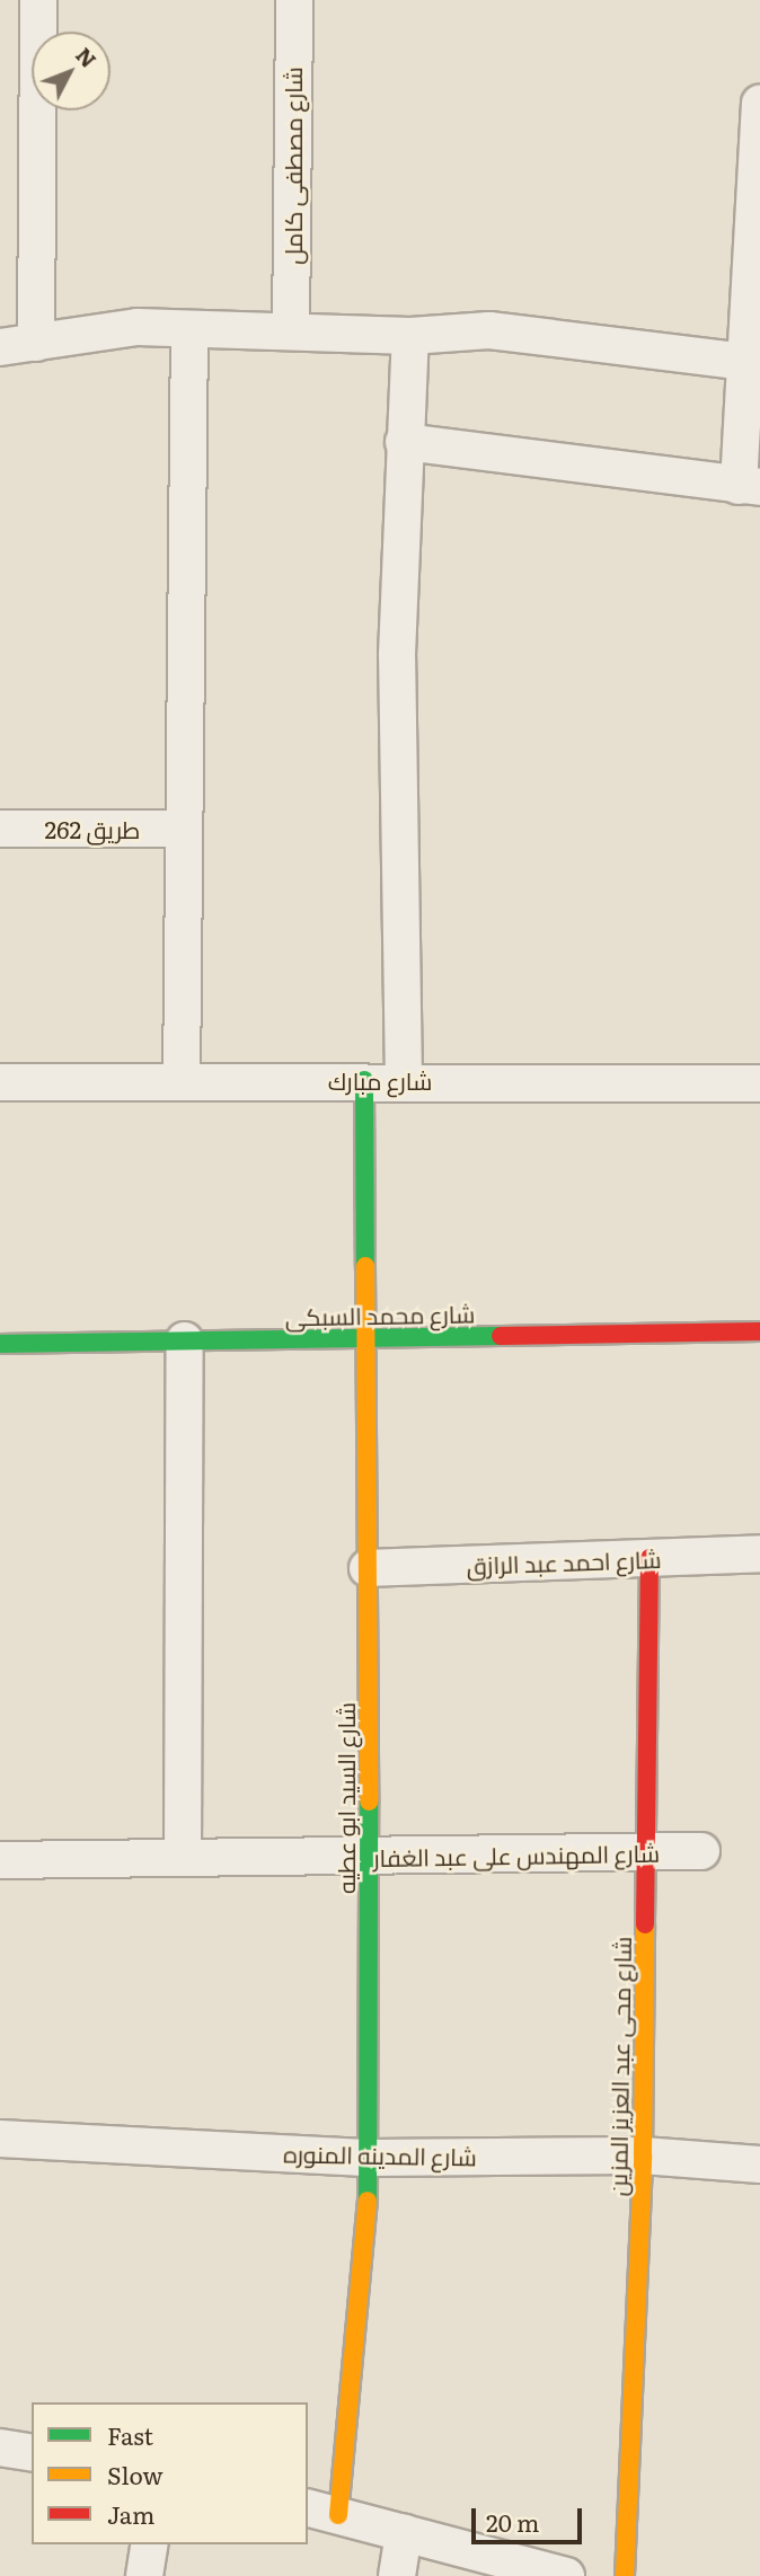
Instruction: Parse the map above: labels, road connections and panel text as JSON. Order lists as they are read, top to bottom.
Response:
{
  "streets": {
    "street": [
      "شارع مصطفى كامل",
      "طريق 262",
      "شارع مبارك",
      "شارع محمد السبكى",
      "شارع احمد عبد الرازق",
      "شارع السيد ابو عطيه",
      "شارع المهندس على عبد الغفار",
      "شارع محى عبد العزيز المزين",
      "شارع المدينه المنوره"
    ]
  },
  "crossings": [
    ["شارع مبارك", "شارع السيد ابو عطيه"],
    ["شارع محمد السبكى", "شارع السيد ابو عطيه"],
    ["شارع احمد عبد الرازق", "شارع السيد ابو عطيه"],
    ["شارع احمد عبد الرازق", "شارع محى عبد العزيز المزين"],
    ["شارع السيد ابو عطيه", "شارع المهندس على عبد الغفار"],
    ["شارع السيد ابو عطيه", "شارع المدينه المنوره"],
    ["شارع المهندس على عبد الغفار", "شارع محى عبد العزيز المزين"],
    ["شارع محى عبد العزيز المزين", "شارع المدينه المنوره"]
  ],
  "legend": ["Fast", "Slow", "Jam"],
  "scale_bar": "20 m",
  "north": "top right"
}
